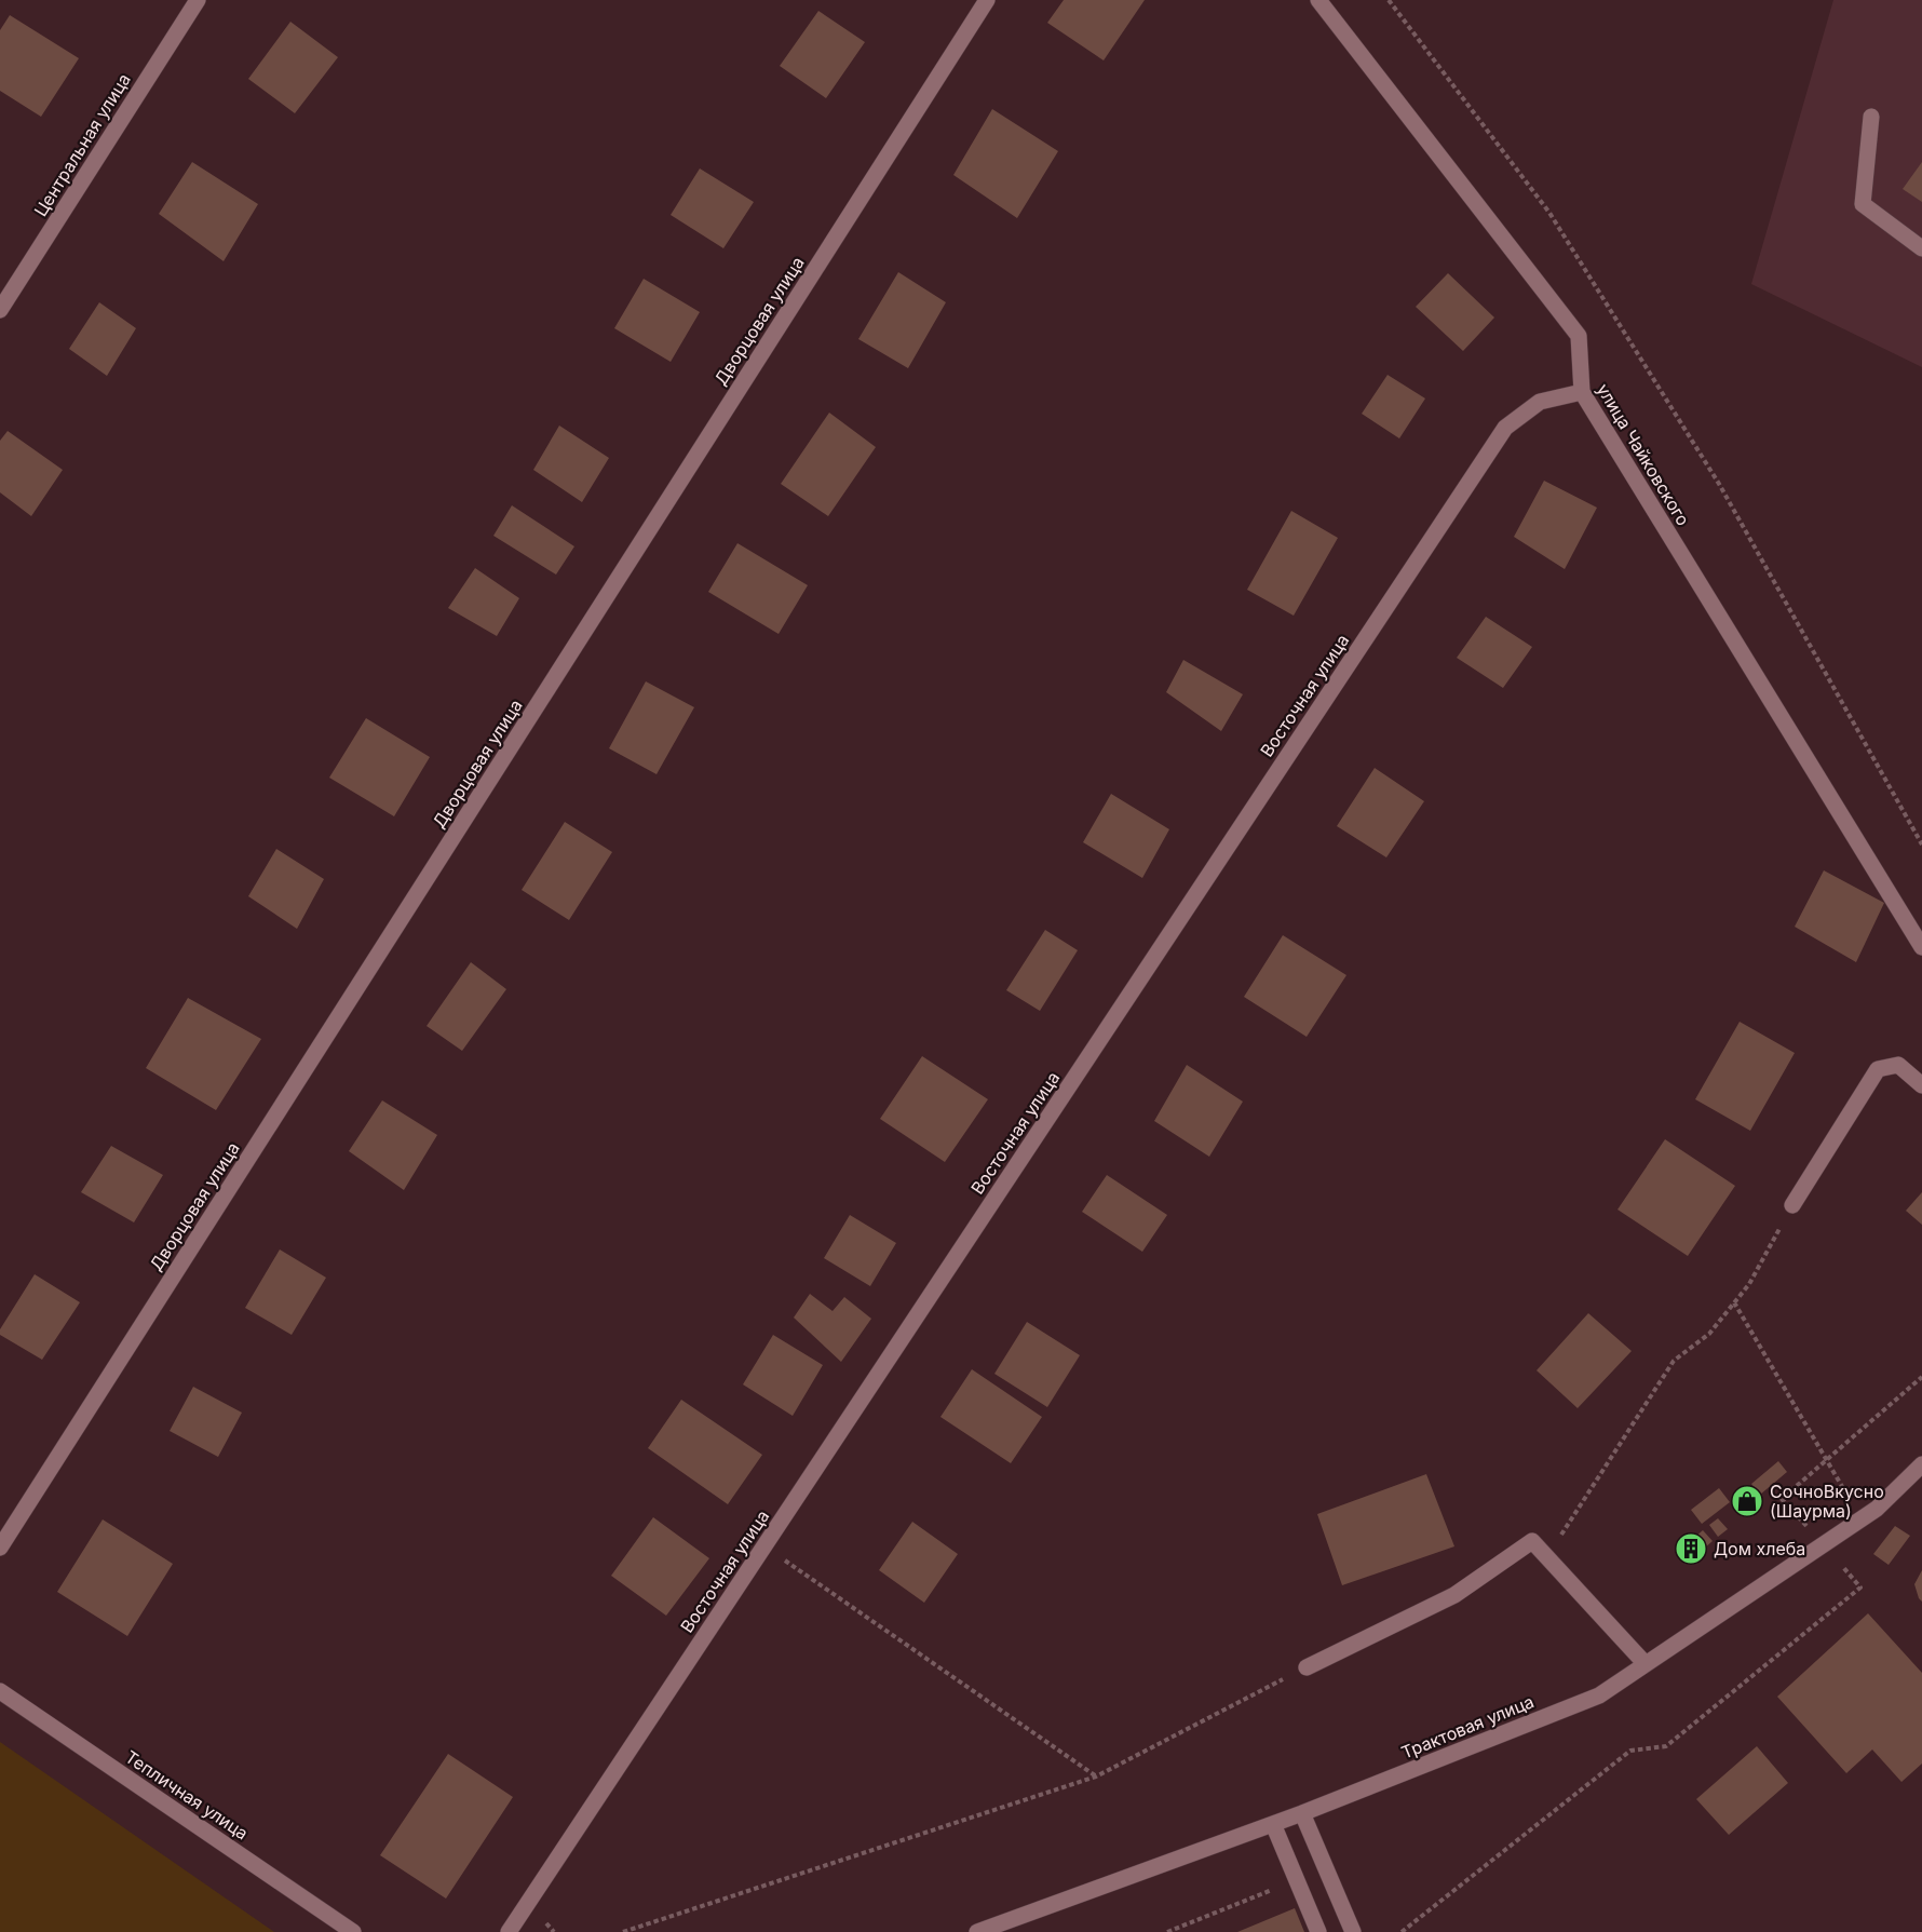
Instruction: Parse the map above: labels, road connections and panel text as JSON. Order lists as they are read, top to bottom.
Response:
{
  "streets": {
    "street": [
      "Центральная улица",
      "Дворцовая улица",
      "улица Чайковского",
      "Восточная улица",
      "Трактовая улица",
      "Тепличная улица"
    ]
  },
  "crossings": [
    ["улица Чайковского", "Восточная улица"]
  ],
  "places": {
    "shop": ["СочноВкусно (Шаурма)"],
    "building": ["Дом хлеба"]
  }
}
